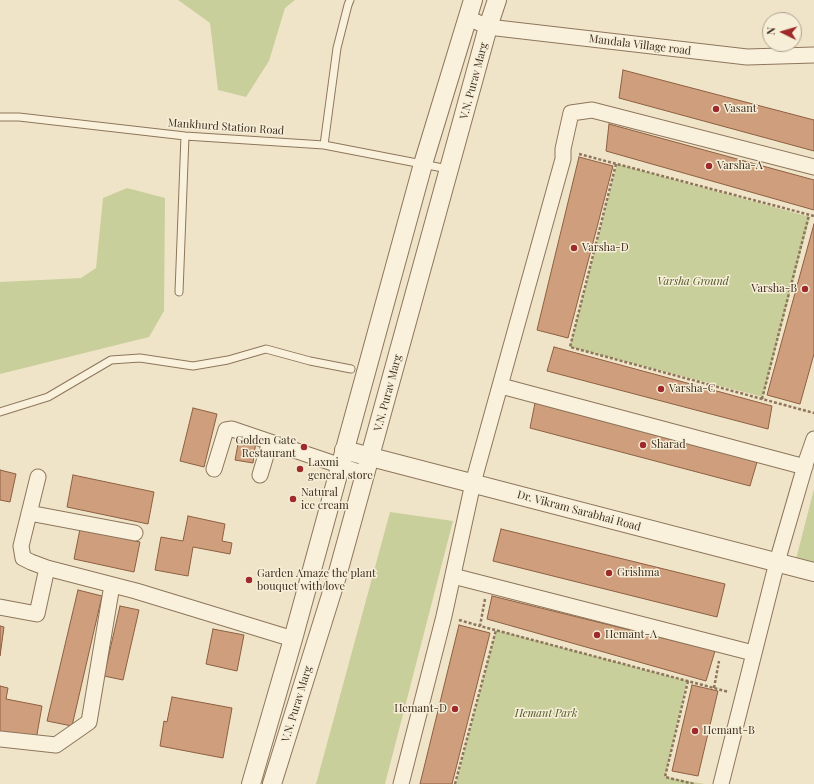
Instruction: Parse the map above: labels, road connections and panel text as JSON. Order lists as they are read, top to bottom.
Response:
{
  "streets": {
    "street": ["Mandala Village road", "V.N. Purav Marg", "Dr. Vikram Sarabhai Road"],
    "lane": ["Mankhurd Station Road"]
  },
  "crossings": [
    ["Mandala Village road", "V.N. Purav Marg"],
    ["V.N. Purav Marg", "Mankhurd Station Road"],
    ["V.N. Purav Marg", "Dr. Vikram Sarabhai Road"]
  ],
  "parks": ["Varsha Ground", "Hemant Park"],
  "places": [
    "Vasant",
    "Varsha-A",
    "Varsha-D",
    "Varsha-B",
    "Varsha-C",
    "Sharad",
    "Golden Gate Restaurant",
    "Laxmi general store",
    "Natural ice cream",
    "Grishma",
    "Garden Amaze the plant bouquet with love",
    "Hemant-A",
    "Hemant-D",
    "Hemant-B"
  ],
  "north": "left"
}
